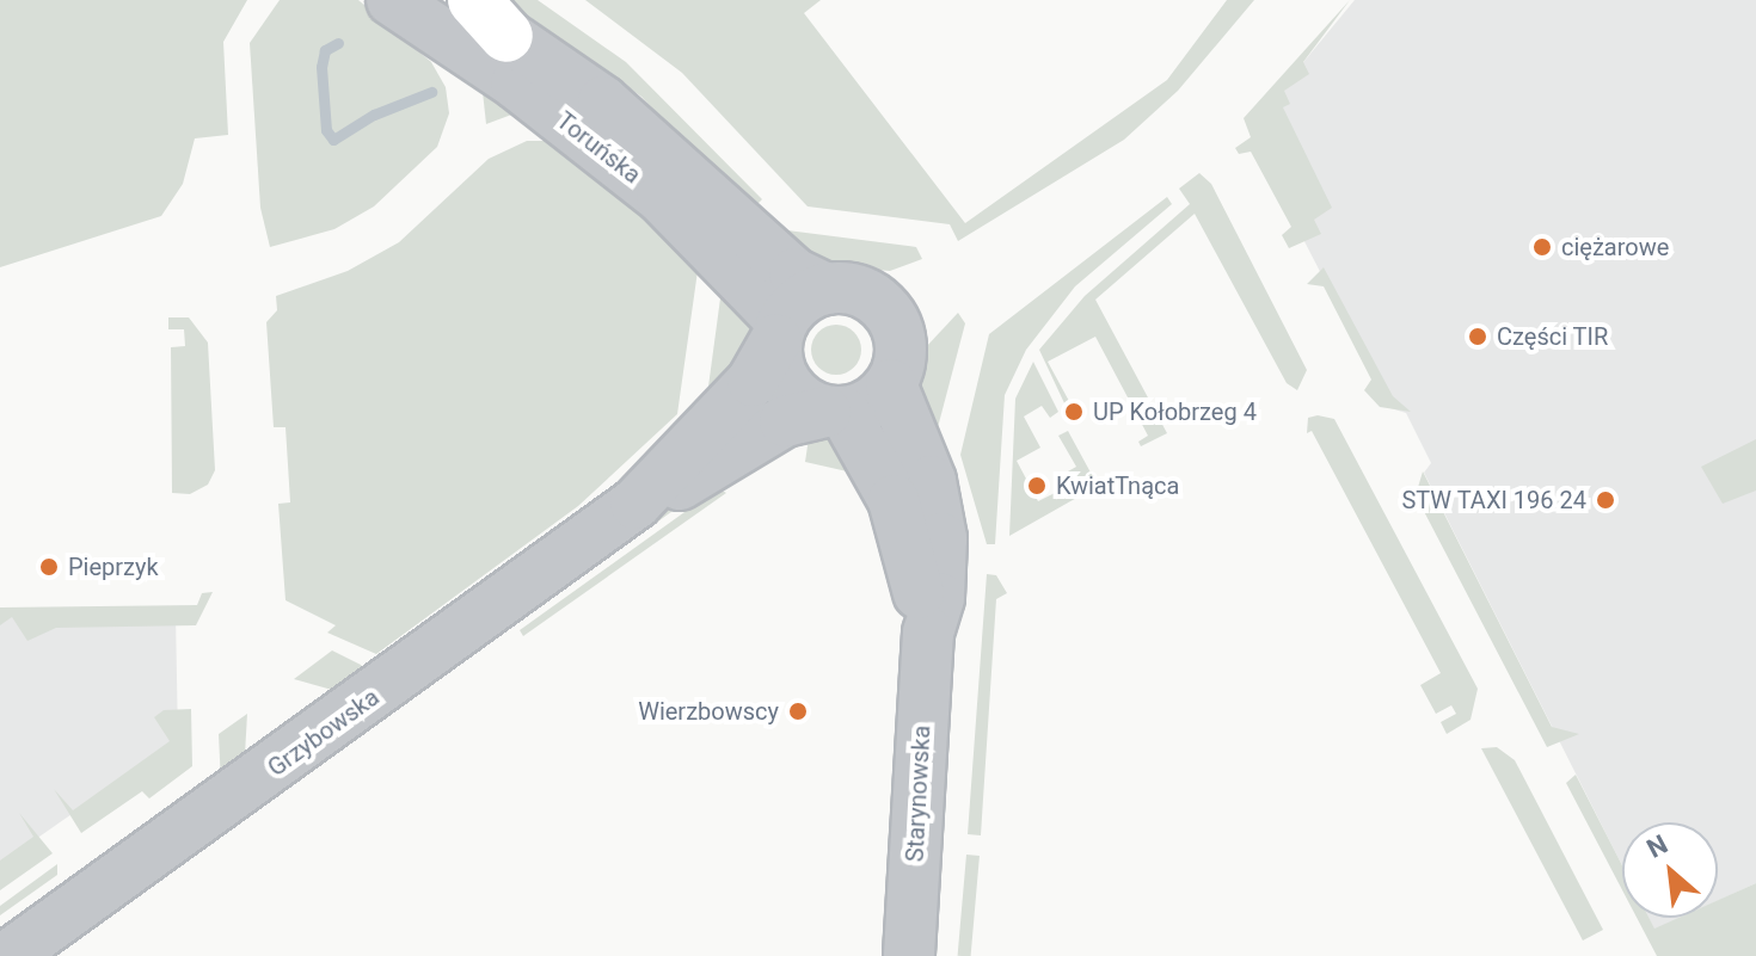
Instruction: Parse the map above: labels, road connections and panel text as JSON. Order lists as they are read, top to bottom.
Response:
{
  "streets": {
    "street": ["Toruńska", "Grzybowska", "Starynowska"]
  },
  "crossings": [
    ["Toruńska", "Grzybowska"],
    ["Toruńska", "Starynowska"],
    ["Grzybowska", "Starynowska"]
  ],
  "places": [
    "ciężarowe",
    "Części TIR",
    "UP Kołobrzeg 4",
    "KwiatTnąca",
    "STW TAXI 196 24",
    "Pieprzyk",
    "Wierzbowscy"
  ],
  "north": "top left"
}
